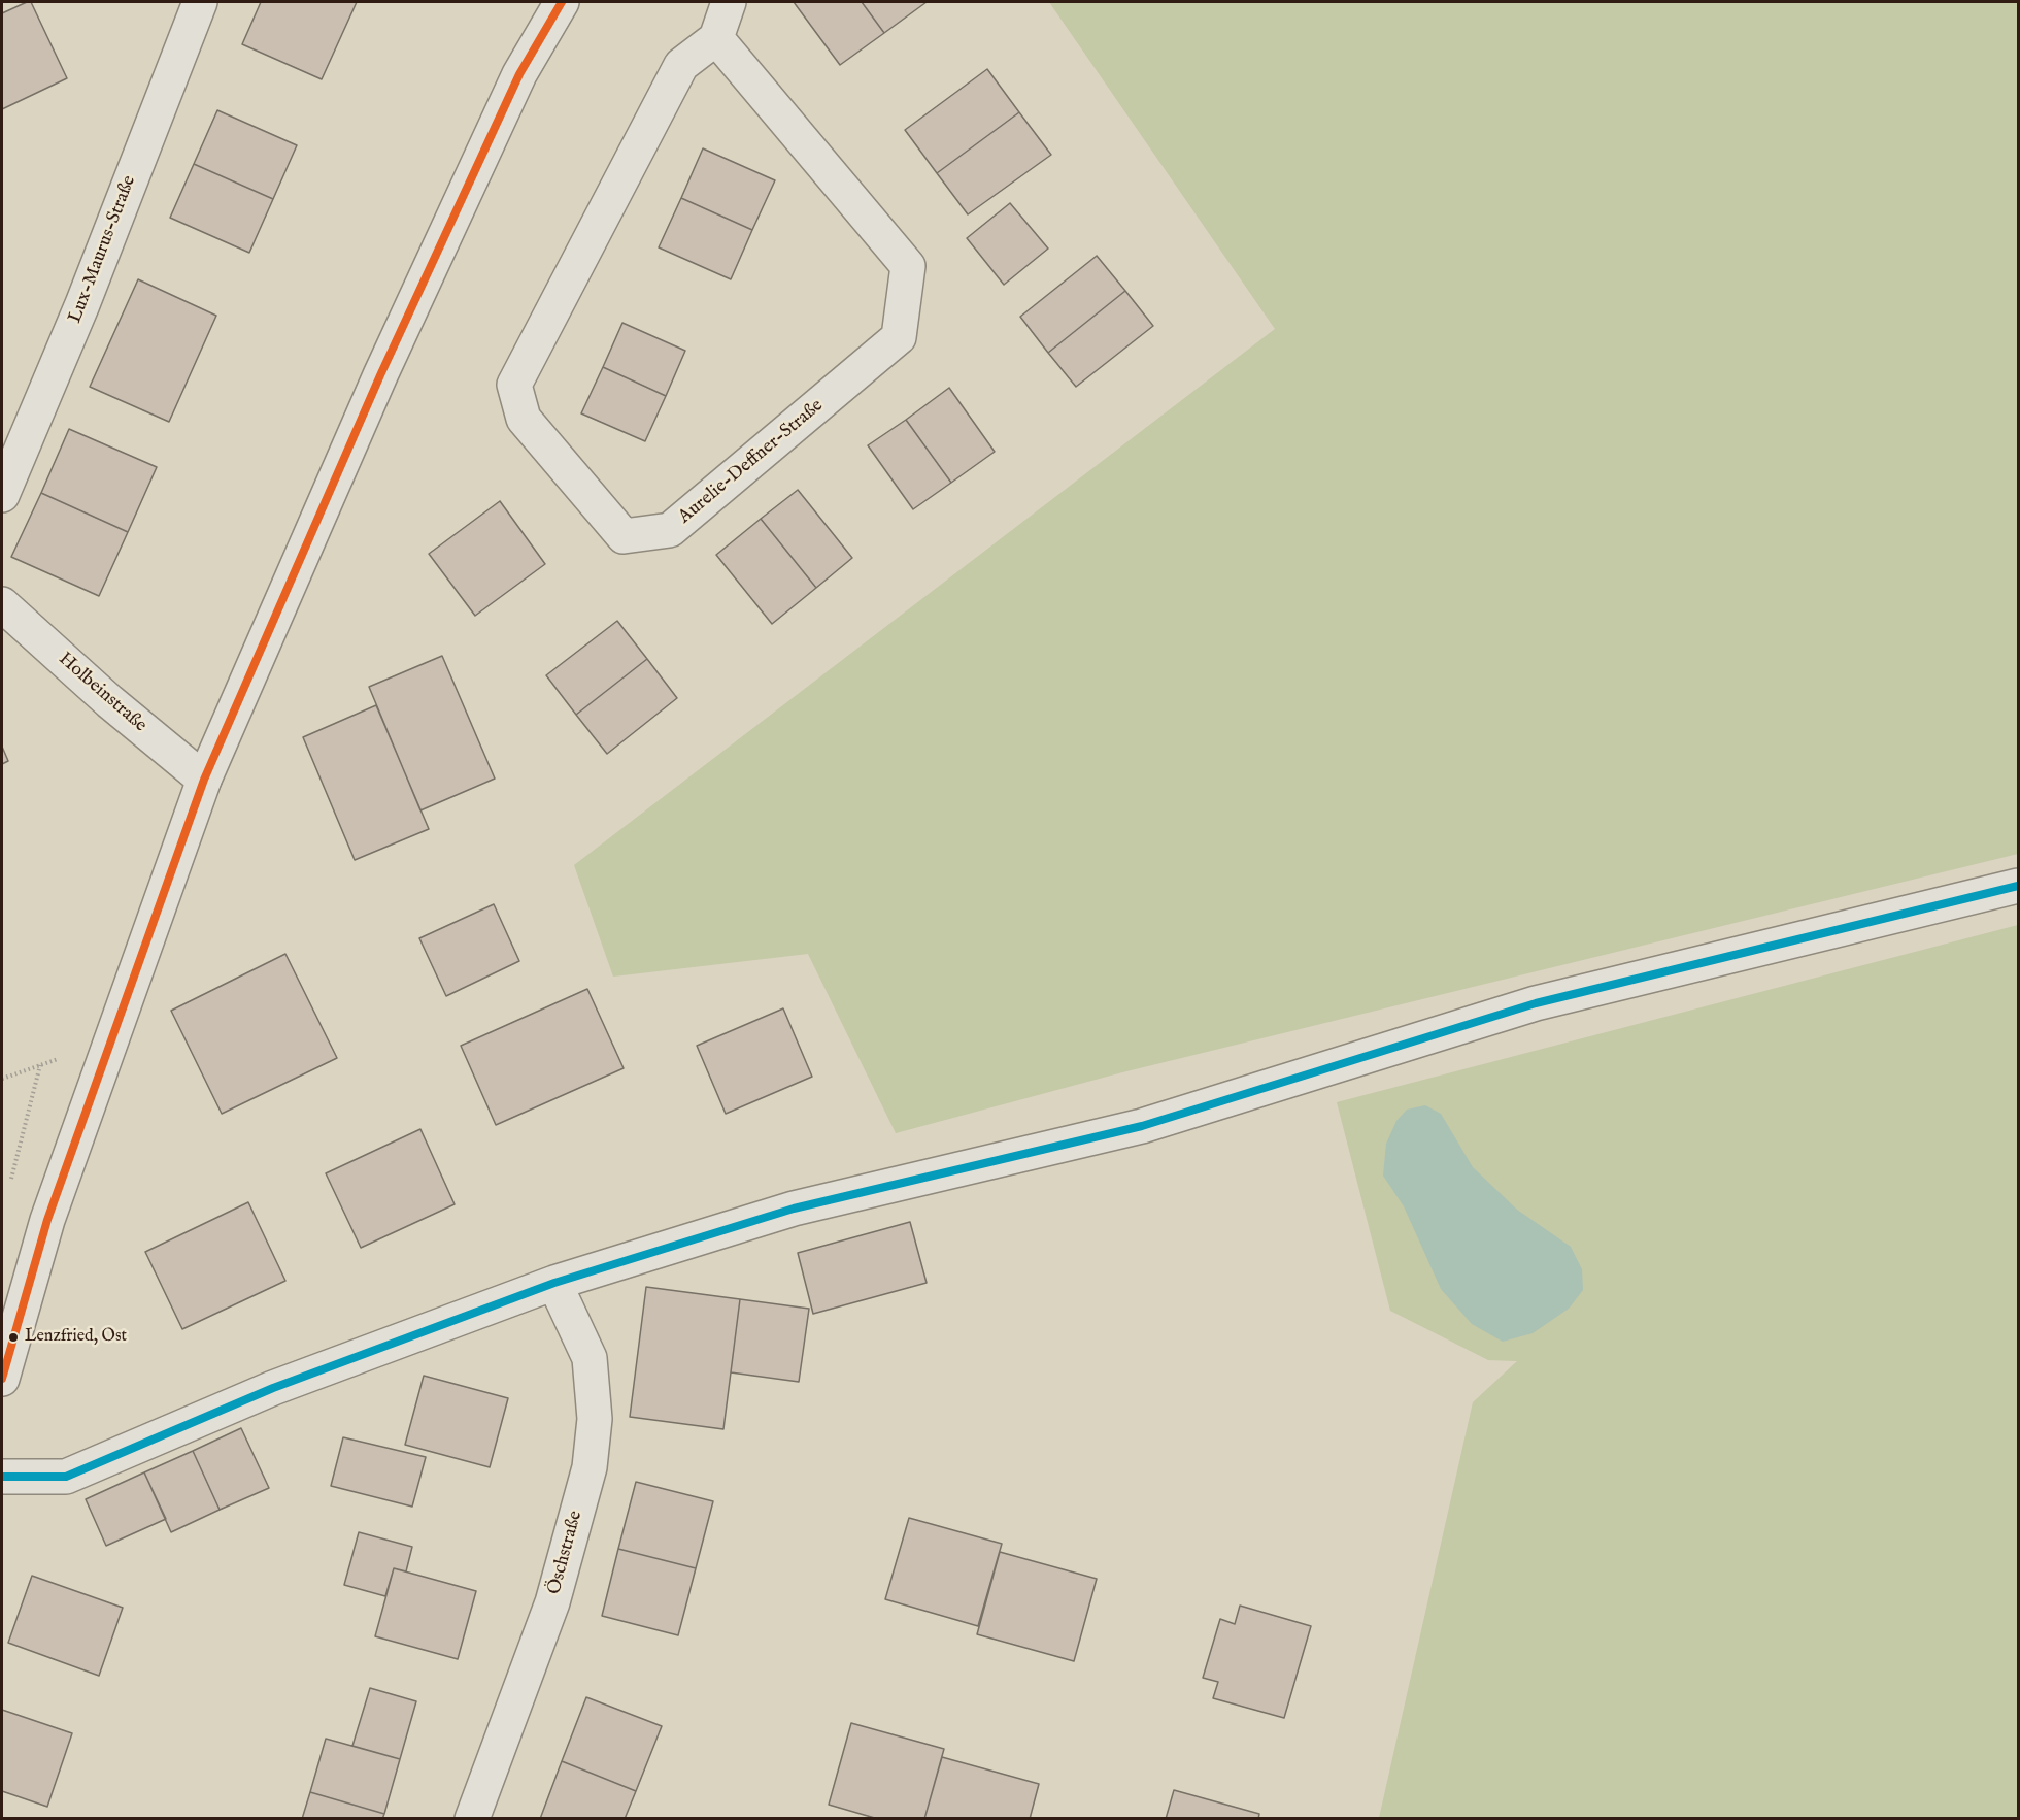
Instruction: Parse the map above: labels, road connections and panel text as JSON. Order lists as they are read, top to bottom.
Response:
{
  "streets": {
    "street": [
      "Lux-Maurus-Straße",
      "Aurelie-Deffner-Straße",
      "Holbeinstraße",
      "Öschstraße"
    ]
  },
  "places": ["Lenzfried, Ost"]
}
